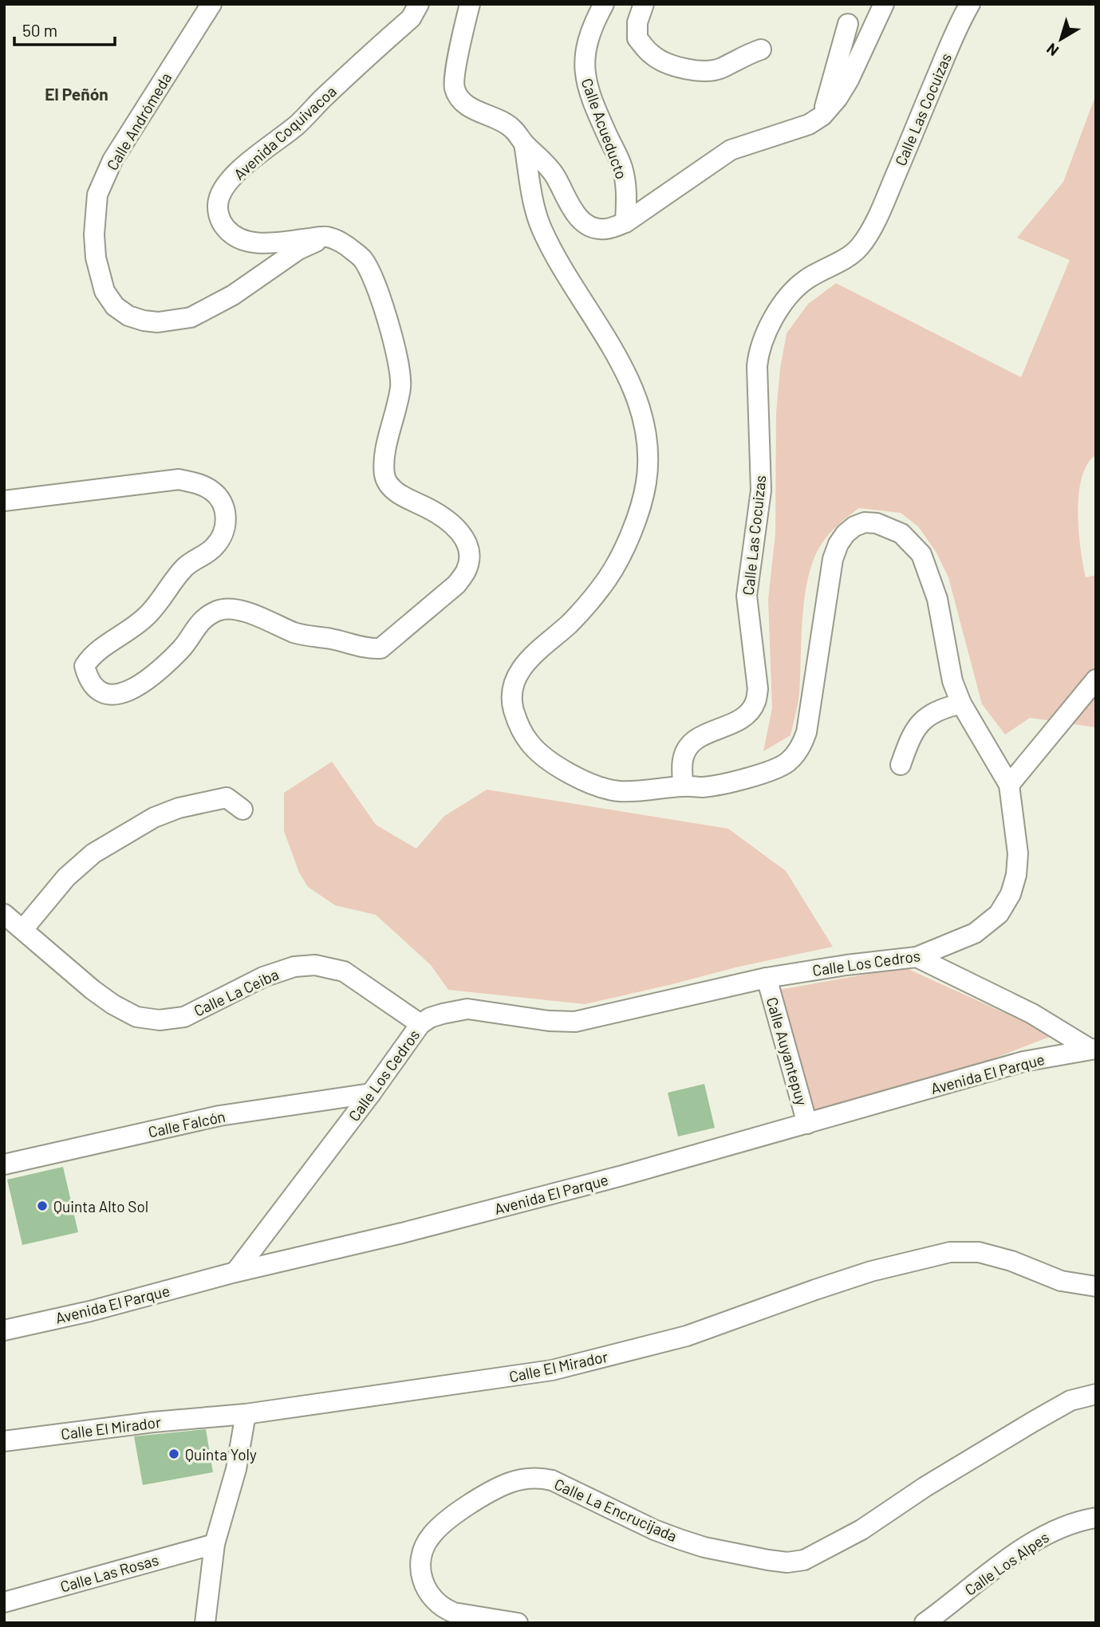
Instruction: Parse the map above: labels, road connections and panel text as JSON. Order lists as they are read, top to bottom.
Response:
{
  "streets": {
    "street": [
      "Calle Las Cocuizas",
      "Calle Andrómeda",
      "Calle Acueducto",
      "Avenida Coquivacoa",
      "Calle Los Cedros",
      "Calle La Ceiba",
      "Calle Auyantepuy",
      "Avenida El Parque",
      "Calle Falcón",
      "Calle El Mirador",
      "Calle La Encrucijada",
      "Calle Los Alpes",
      "Calle Las Rosas"
    ]
  },
  "crossings": [
    ["Calle Las Cocuizas", "Calle Los Cedros"],
    ["Calle Andrómeda", "Avenida Coquivacoa"],
    ["Calle Los Cedros", "Calle La Ceiba"],
    ["Calle Los Cedros", "Calle Auyantepuy"],
    ["Calle Los Cedros", "Avenida El Parque"],
    ["Calle Los Cedros", "Calle Falcón"],
    ["Calle Auyantepuy", "Avenida El Parque"]
  ],
  "districts": ["El Peñón"],
  "places": ["Quinta Alto Sol", "Quinta Yoly"],
  "scale_bar": "50 m",
  "north": "bottom left"
}
